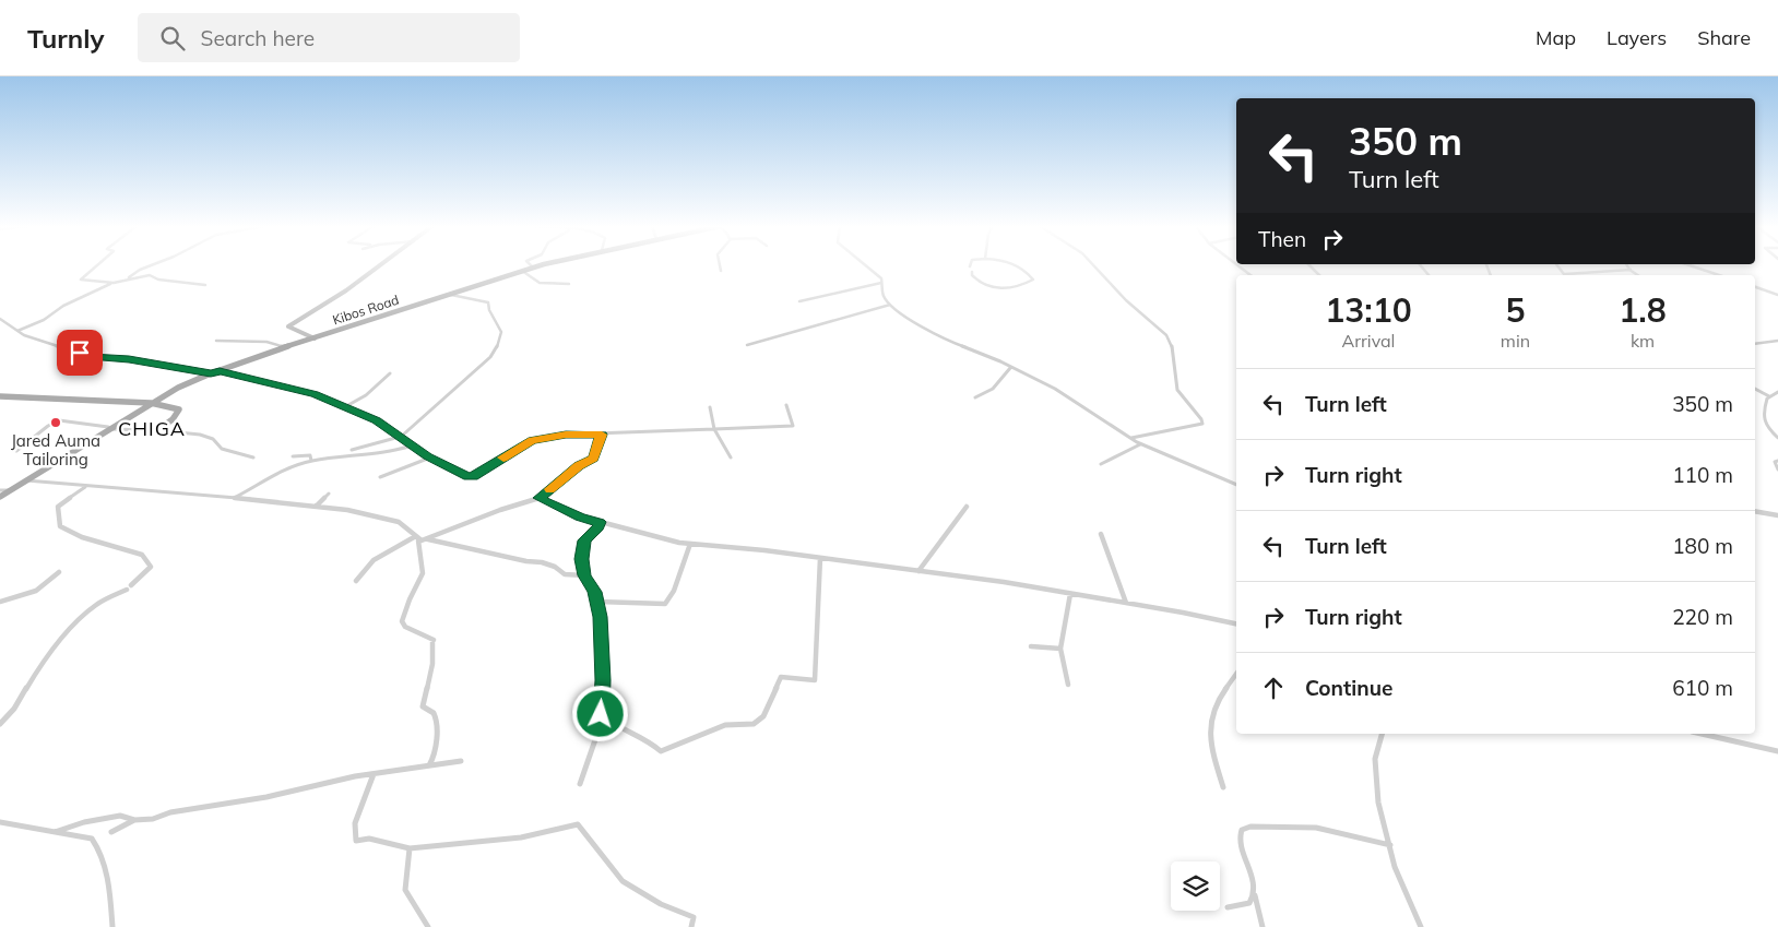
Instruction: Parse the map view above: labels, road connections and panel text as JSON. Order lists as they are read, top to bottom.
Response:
{
  "streets": {
    "main road": ["Kibos Road"]
  },
  "districts": ["CHIGA"],
  "places": ["Jared Auma Tailoring"],
  "page": {
    "header": "Turnly",
    "search": "Search here",
    "nav": ["Map", "Layers", "Share"],
    "turn": ["350 m", "Turn left"],
    "then": "Then",
    "eta": [
      "13:10",
      "Arrival",
      "5",
      "min",
      "1.8",
      "km"
    ],
    "list": [
      {
        "name": "Turn left",
        "value": "350 m"
      },
      {
        "name": "Turn right",
        "value": "110 m"
      },
      {
        "name": "Turn left",
        "value": "180 m"
      },
      {
        "name": "Turn right",
        "value": "220 m"
      },
      {
        "name": "Continue",
        "value": "610 m"
      }
    ]
  }
}
